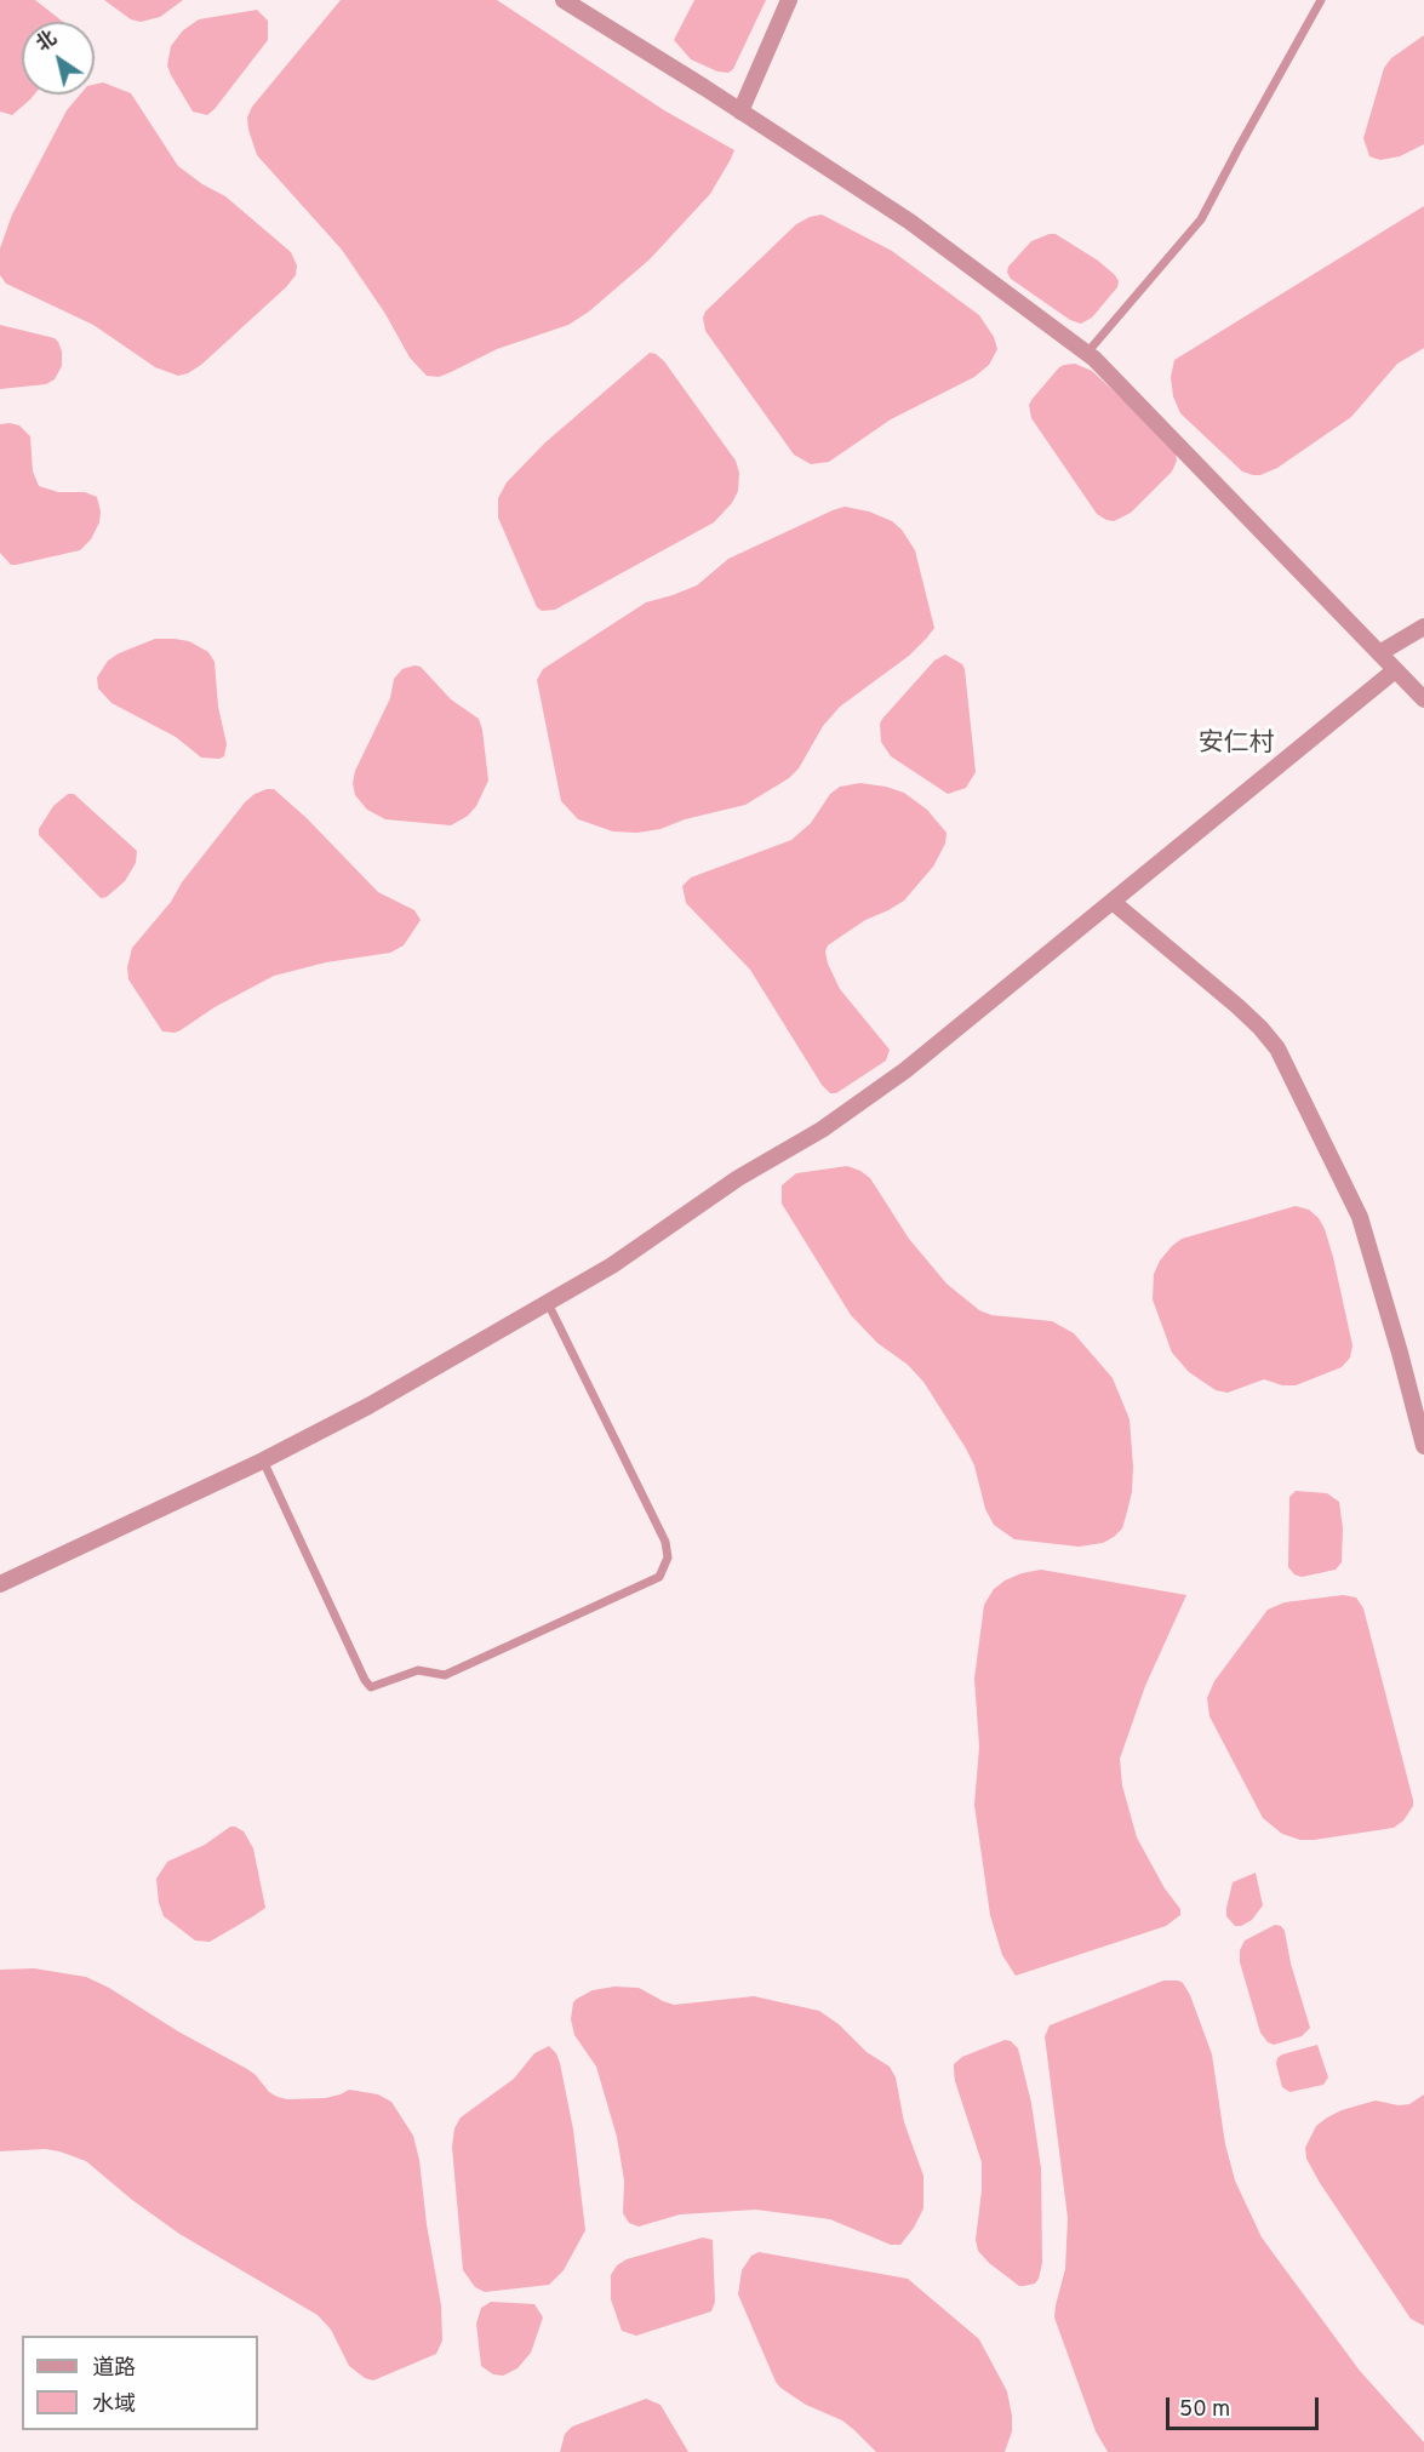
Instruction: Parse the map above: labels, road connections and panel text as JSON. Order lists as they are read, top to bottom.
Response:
{
  "districts": ["安仁村"],
  "legend": ["道路", "水域"],
  "scale_bar": "50 m",
  "north": "top left"
}
